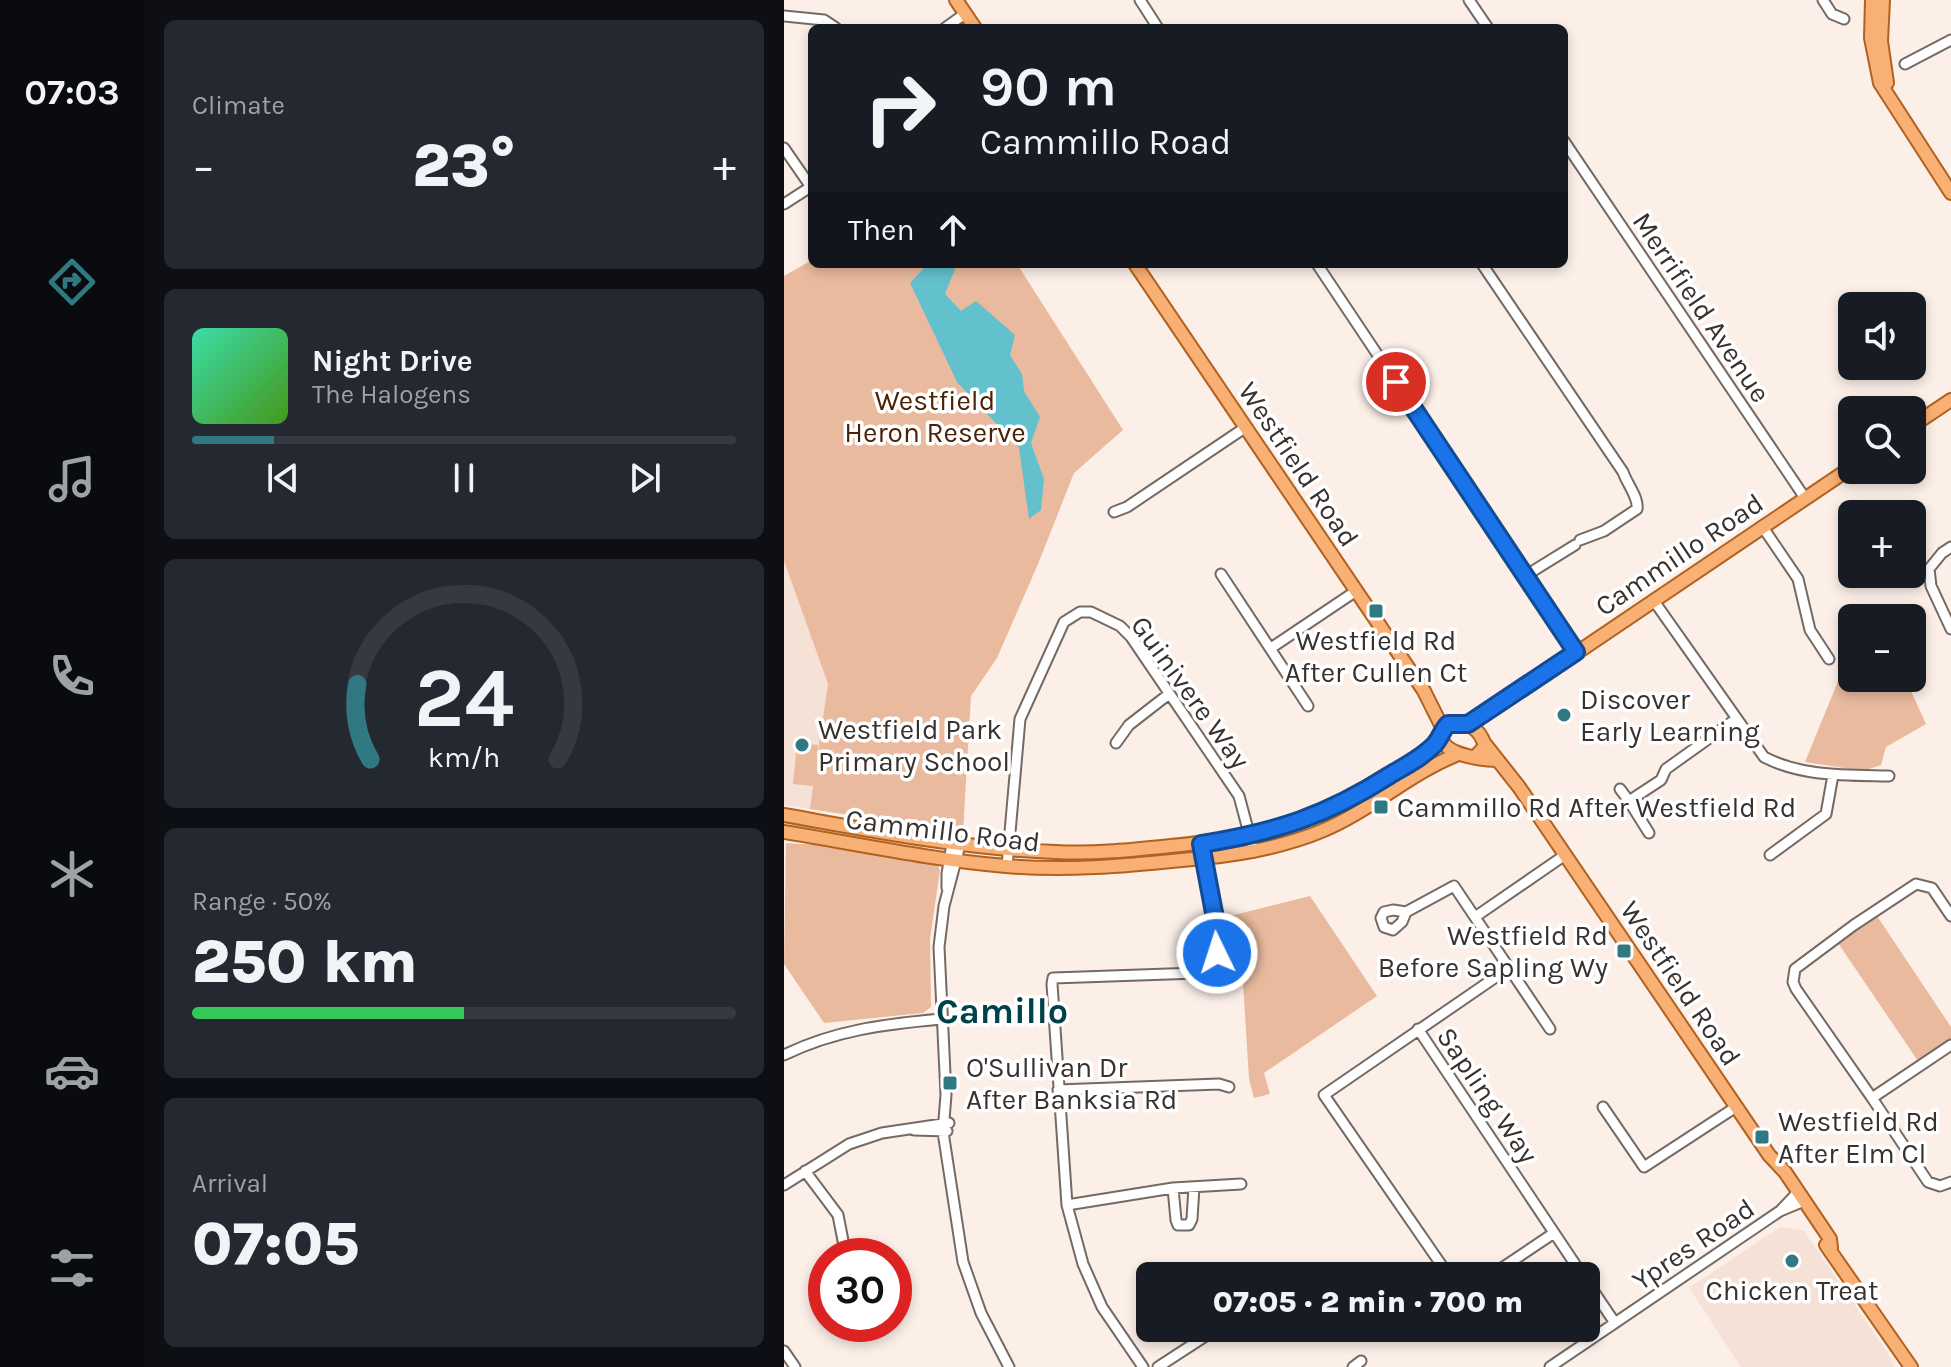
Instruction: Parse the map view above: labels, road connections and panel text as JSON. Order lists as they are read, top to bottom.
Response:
{
  "streets": {
    "main road": ["Westfield Road", "Cammillo Road"],
    "street": [
      "Merrifield Avenue",
      "Guinivere Way",
      "Sapling Way",
      "Ypres Road"
    ]
  },
  "crossings": [
    ["Merrifield Avenue", "Cammillo Road"],
    ["Westfield Road", "Cammillo Road"],
    ["Westfield Road", "Ypres Road"],
    ["Cammillo Road", "Guinivere Way"],
    ["Sapling Way", "Ypres Road"]
  ],
  "districts": ["Camillo"],
  "parks": ["Westfield Heron Reserve"],
  "places": {
    "transit": [
      "Westfield Rd After Cullen Ct",
      "Cammillo Rd After Westfield Rd",
      "Westfield Rd Before Sapling Wy",
      "O'Sullivan Dr After Banksia Rd",
      "Westfield Rd After Elm Cl"
    ],
    "other": ["Discover Early Learning", "Westfield Park Primary School", "Chicken Treat"]
  },
  "page": {
    "tabs": "07:03",
    "tile": [
      "Climate",
      ["Range · 50%", "250 km"],
      ["Arrival", "07:05"]
    ],
    "turn": ["90 m", "Cammillo Road"],
    "heat": ["−", "23°", "+"],
    "then": "Then",
    "map_buttons": ["+", "−"],
    "song": ["Night Drive", "The Halogens"],
    "limit": "30",
    "trip": "07:05 · 2 min · 700 m",
    "gauge": ["24", "km/h"]
  }
}
